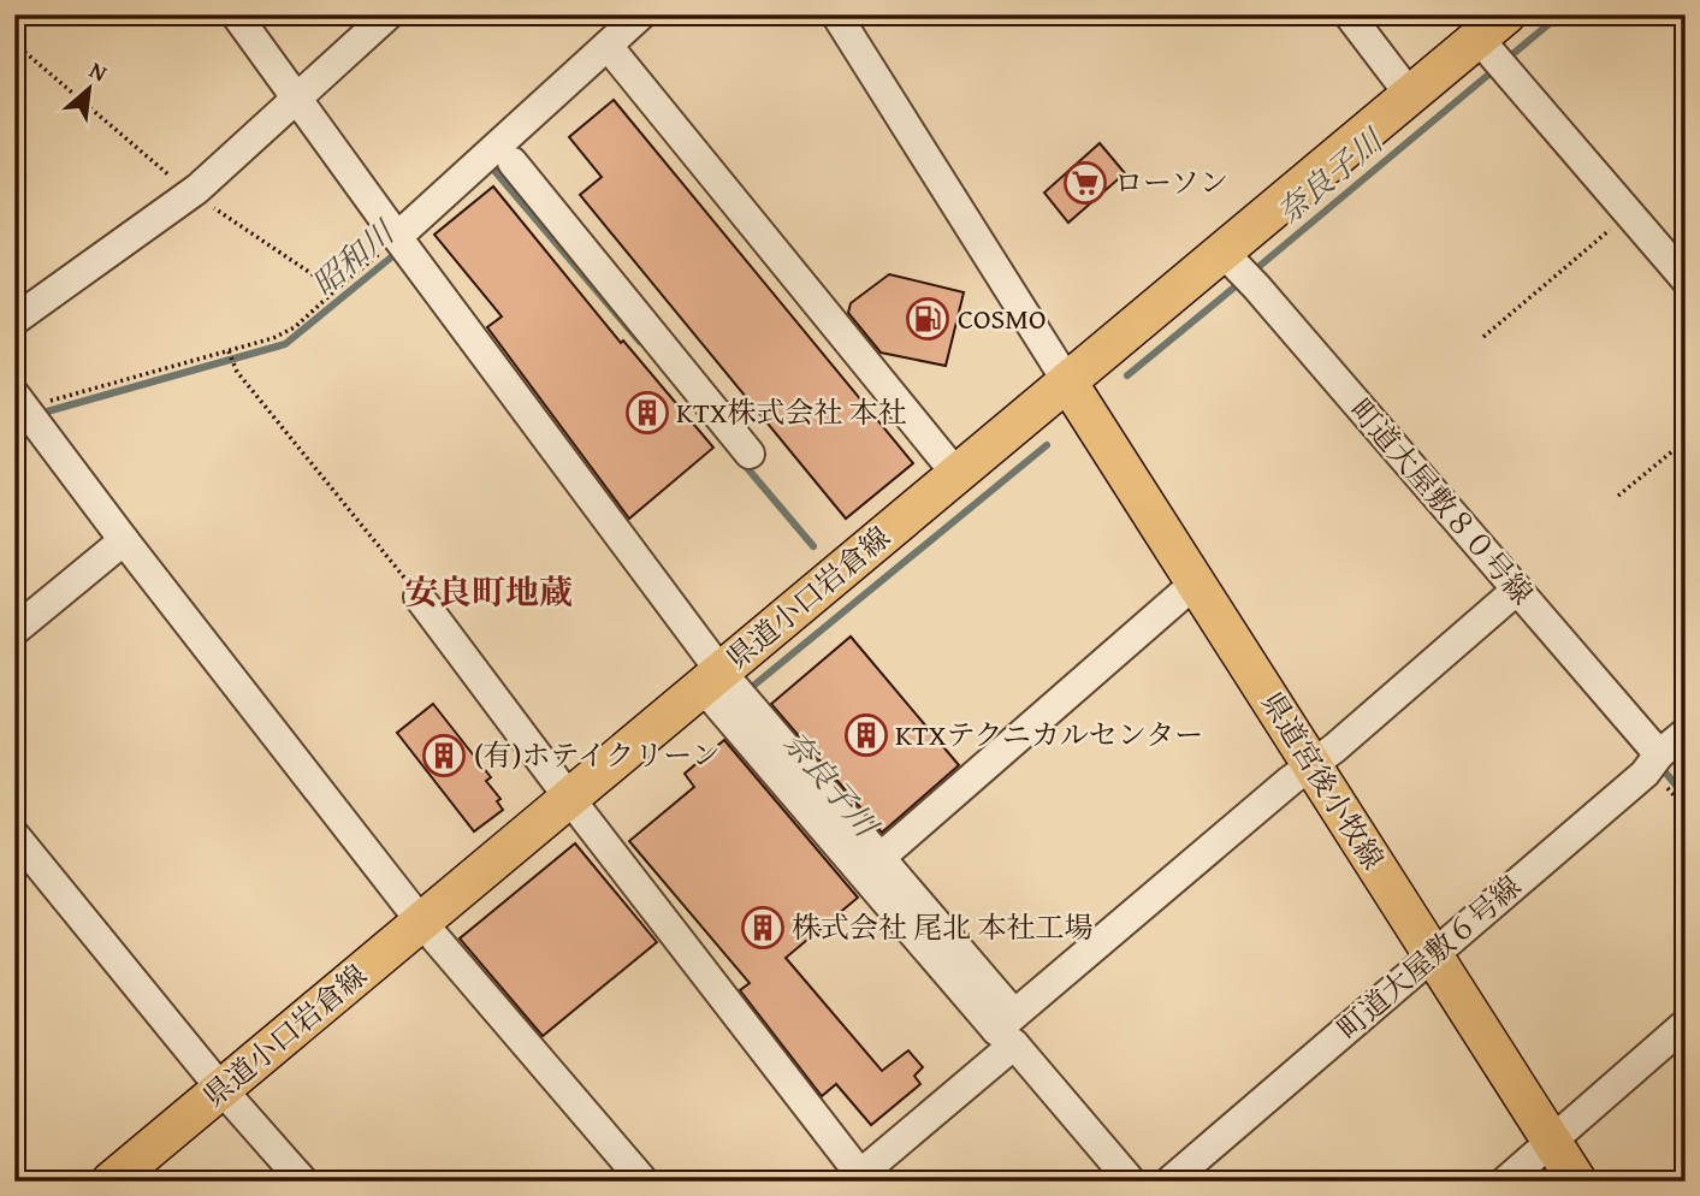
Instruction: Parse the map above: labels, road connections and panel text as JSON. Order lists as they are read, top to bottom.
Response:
{
  "streets": {
    "main road": ["県道小口岩倉線", "県道宮後小牧線"],
    "street": ["町道大屋敷８０号線", "町道大屋敷６号線"]
  },
  "crossings": [
    ["町道大屋敷８０号線", "県道小口岩倉線"],
    ["町道大屋敷８０号線", "町道大屋敷６号線"],
    ["県道小口岩倉線", "県道宮後小牧線"],
    ["県道宮後小牧線", "町道大屋敷６号線"]
  ],
  "districts": ["安良町地蔵"],
  "water": ["奈良子川", "昭和川"],
  "places": {
    "supermarket": ["ローソン"],
    "fuel station": ["COSMO"],
    "building": [
      "KTX株式会社 本社",
      "KTXテクニカルセンター",
      "(有)ホテイクリーン",
      "株式会社 尾北 本社工場"
    ]
  },
  "north": "top right"
}
